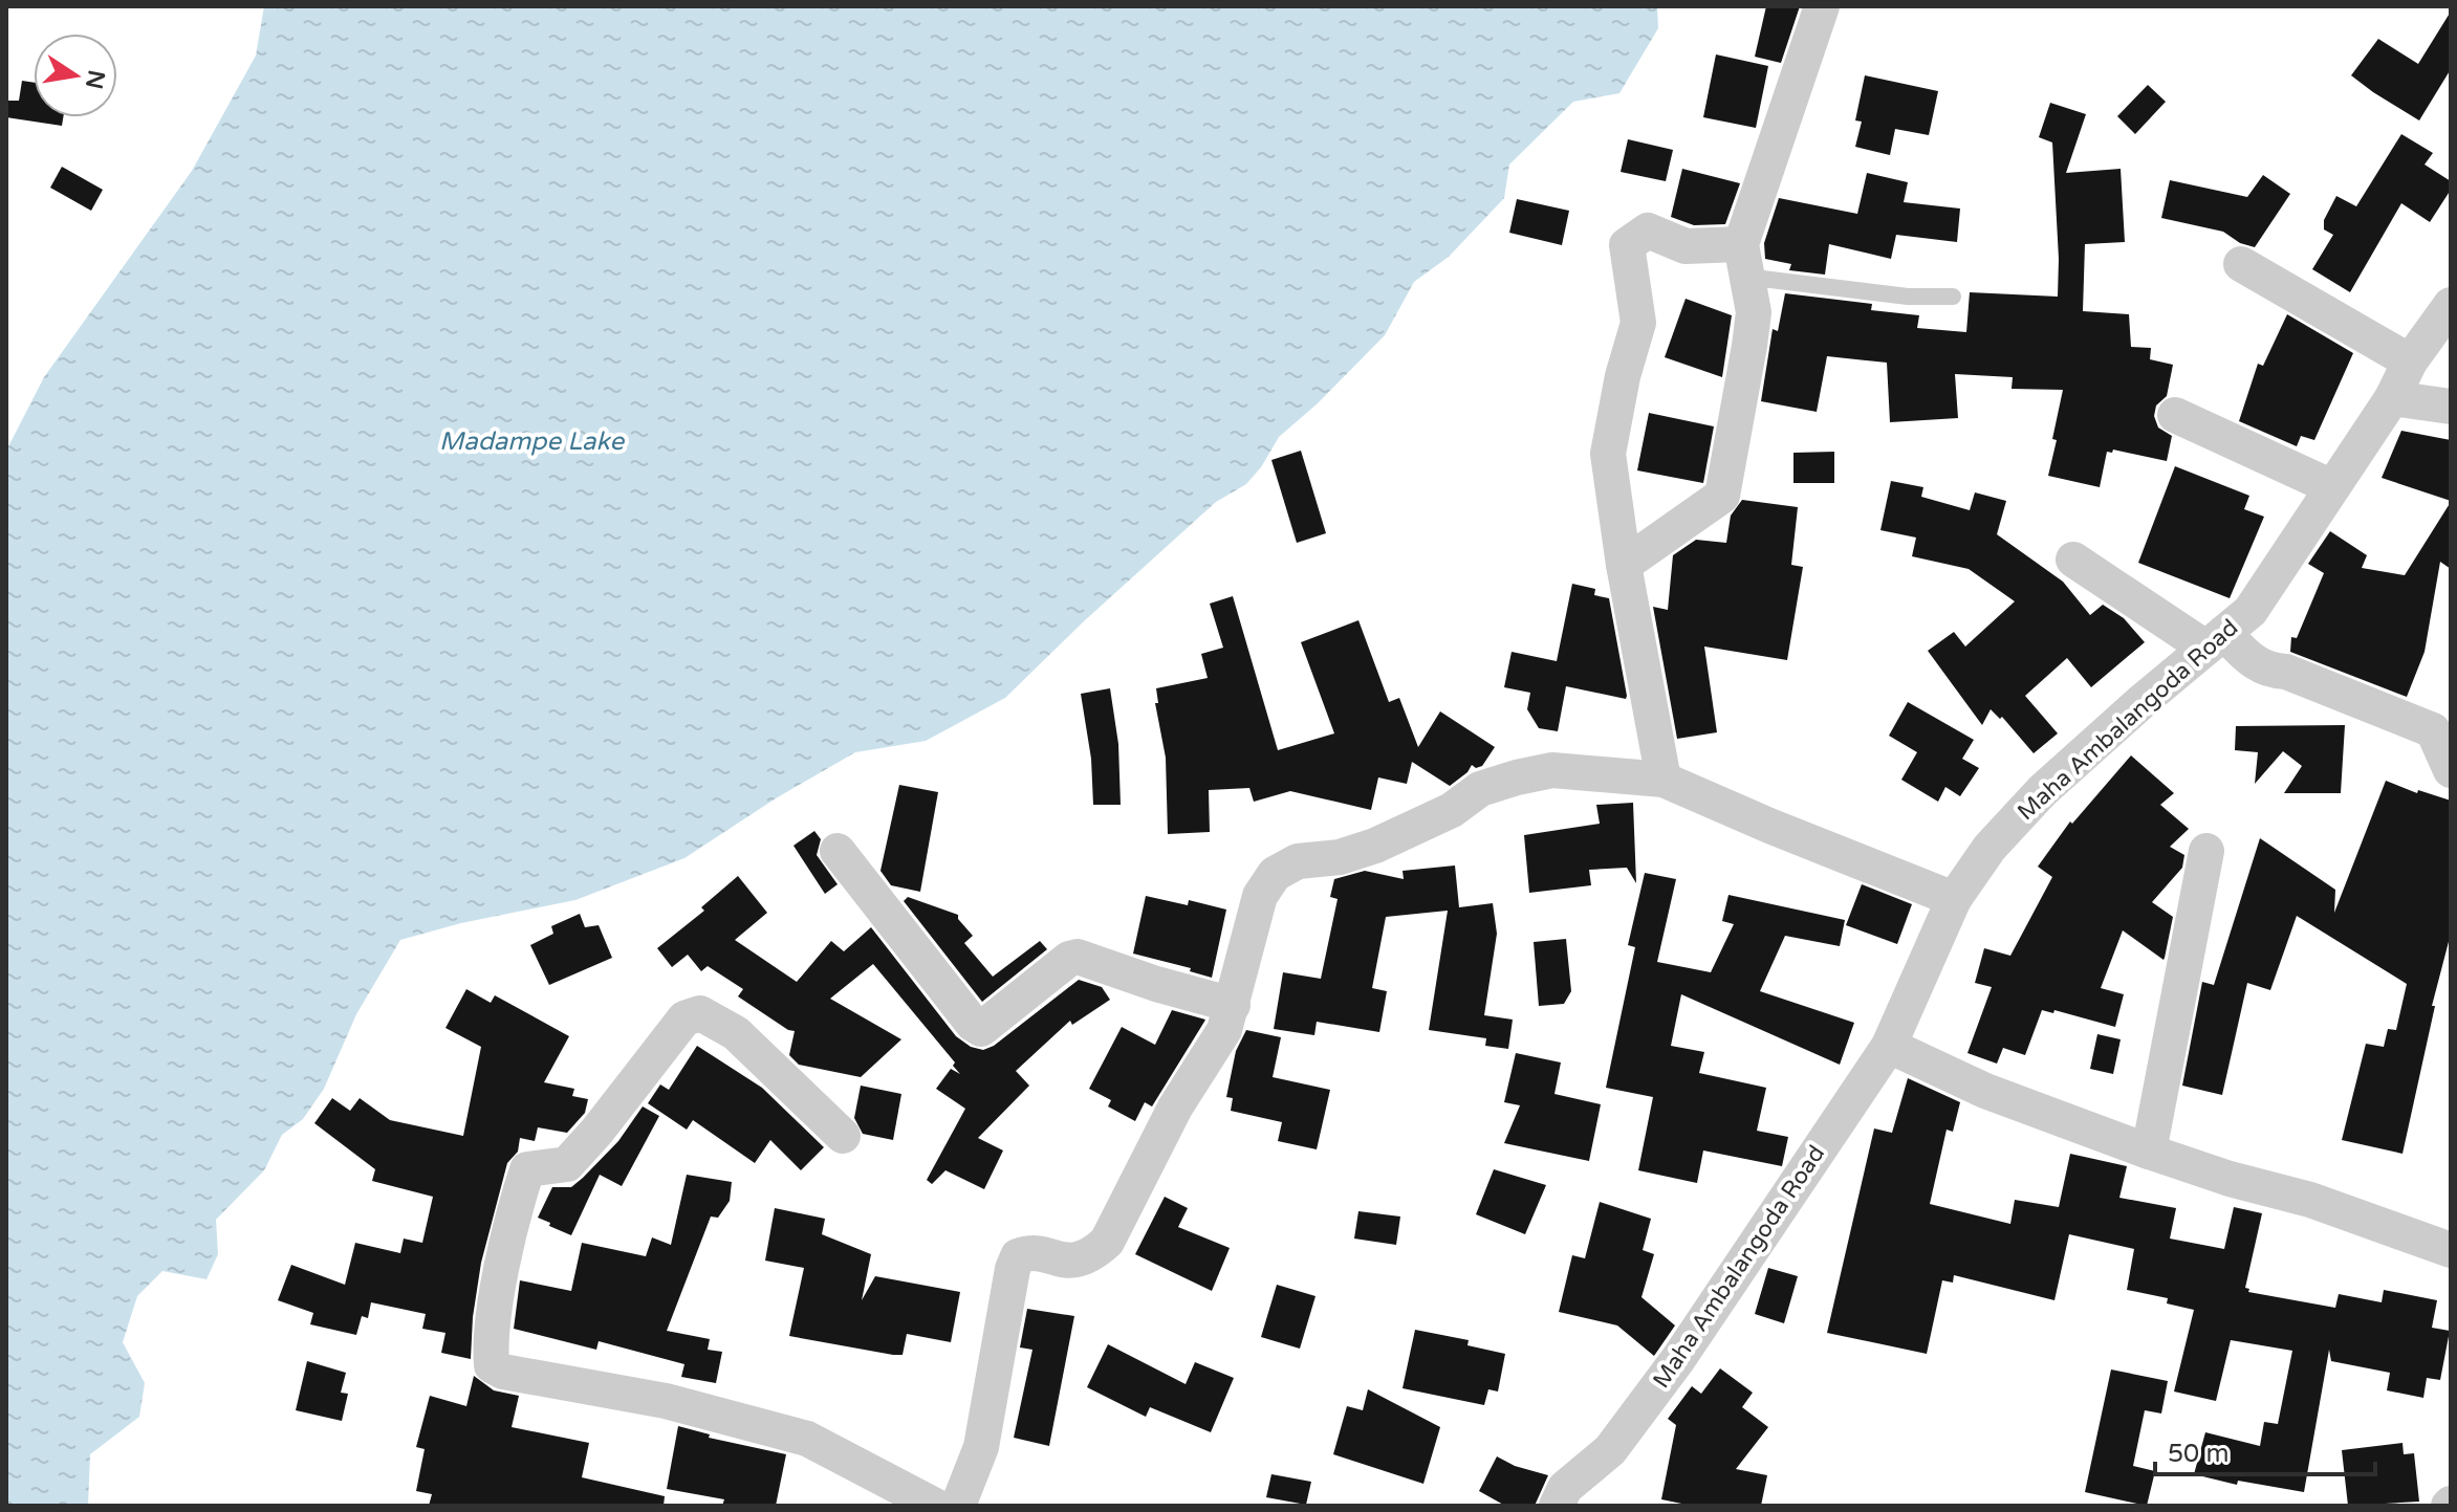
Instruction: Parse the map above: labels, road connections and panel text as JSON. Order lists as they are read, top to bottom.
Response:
{
  "streets": {
    "street": ["Maha Ambalangoda Road"]
  },
  "water": ["Madampe Lake"],
  "scale_bar": "50 m",
  "north": "right"
}
